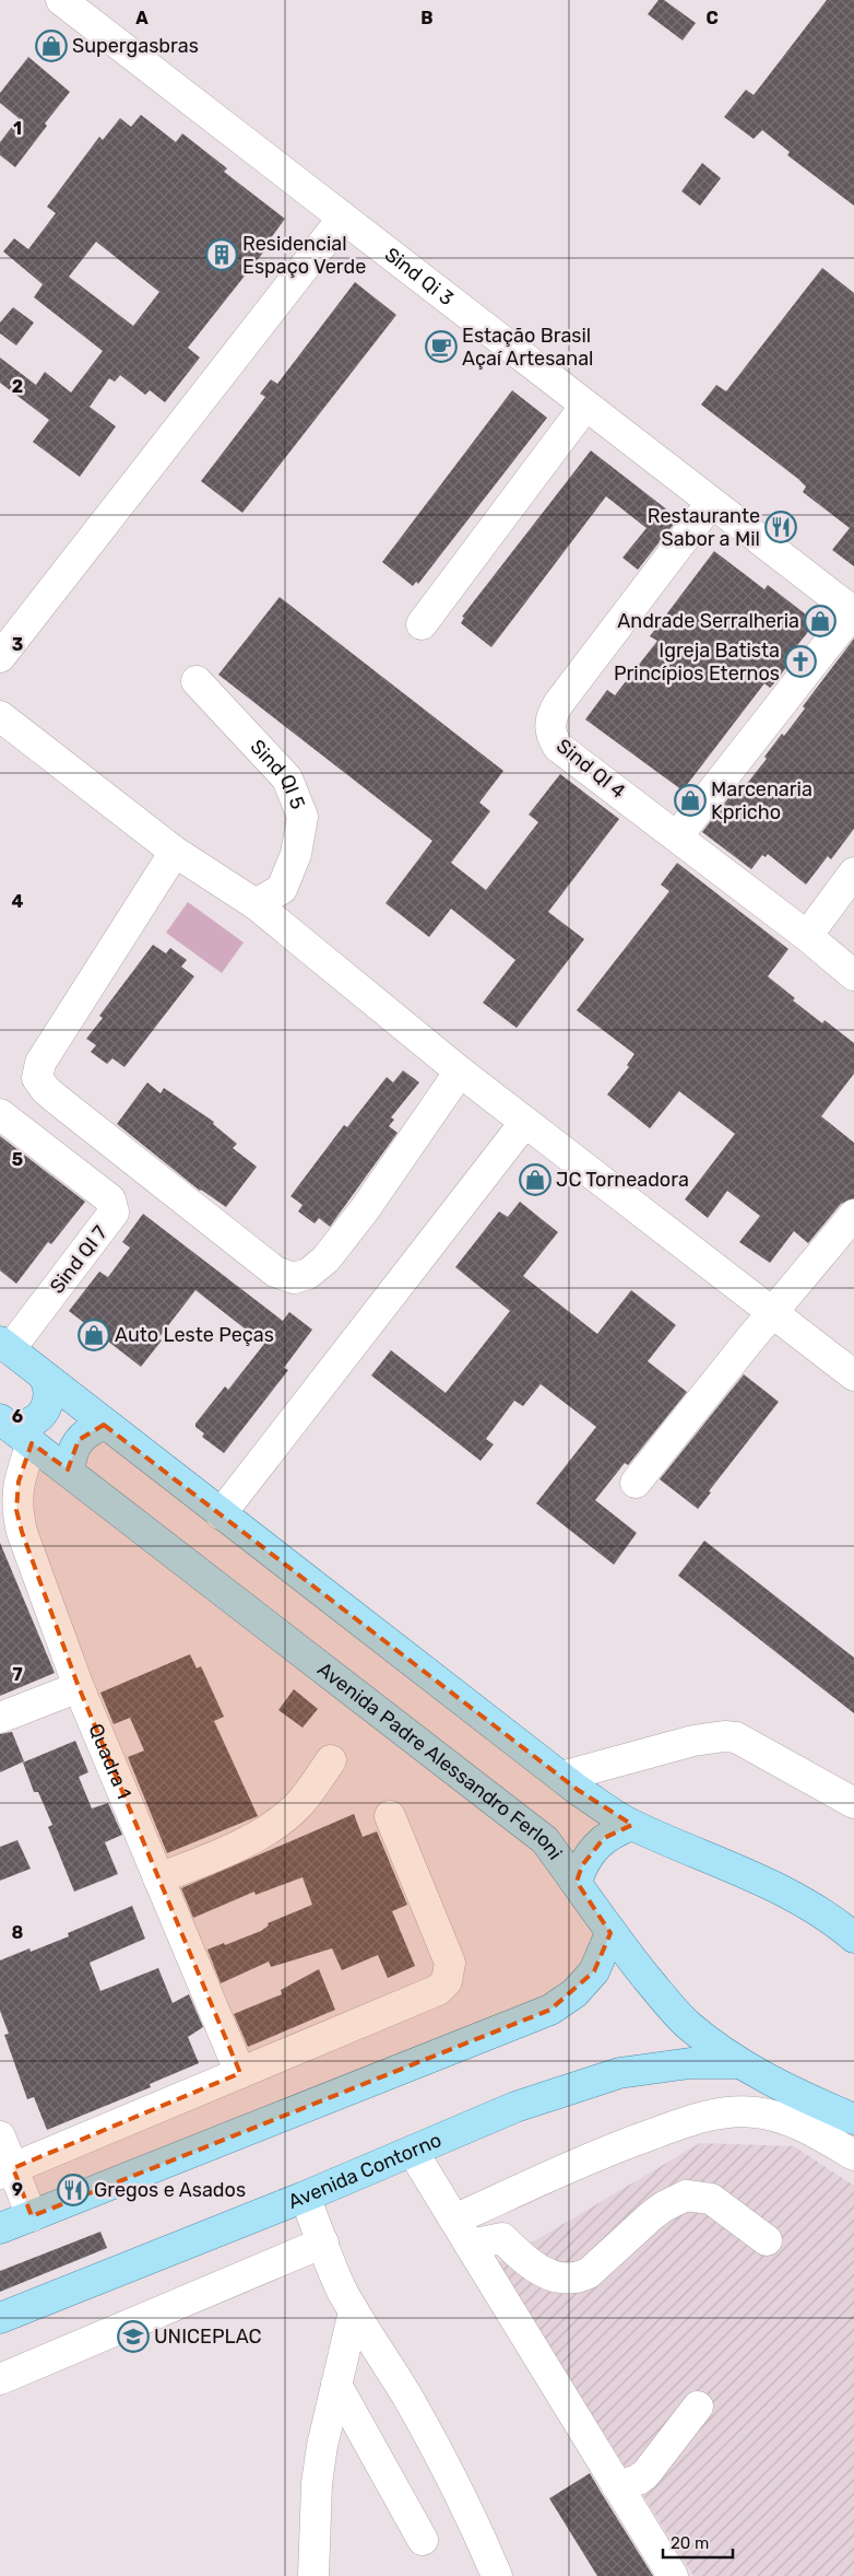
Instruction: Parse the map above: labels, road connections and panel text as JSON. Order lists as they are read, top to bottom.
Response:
{
  "streets": {
    "main road": ["Avenida Padre Alessandro Ferloni", "Avenida Contorno"],
    "street": [
      "Sind Qi 3",
      "Sind QI 4",
      "Sind QI 5",
      "Sind QI 7",
      "Quadra 1"
    ]
  },
  "crossings": [
    ["Sind Qi 3", "Sind QI 4"],
    ["Quadra 1", "Avenida Padre Alessandro Ferloni"],
    ["Avenida Padre Alessandro Ferloni", "Avenida Contorno"]
  ],
  "places": {
    "shop": [
      "Supergasbras",
      "Andrade Serralheria",
      "Marcenaria Kpricho",
      "JC Torneadora",
      "Auto Leste Peças"
    ],
    "building": ["Residencial Espaço Verde"],
    "cafe": ["Estação Brasil Açaí Artesanal"],
    "restaurant": ["Restaurante Sabor a Mil", "Gregos e Asados"],
    "church": ["Igreja Batista Princípios Eternos"],
    "school or university": ["UNICEPLAC"]
  },
  "scale_bar": "20 m",
  "grid": {
    "columns": ["A", "B", "C"],
    "rows": [
      "1",
      "2",
      "3",
      "4",
      "5",
      "6",
      "7",
      "8",
      "9"
    ]
  }
}
